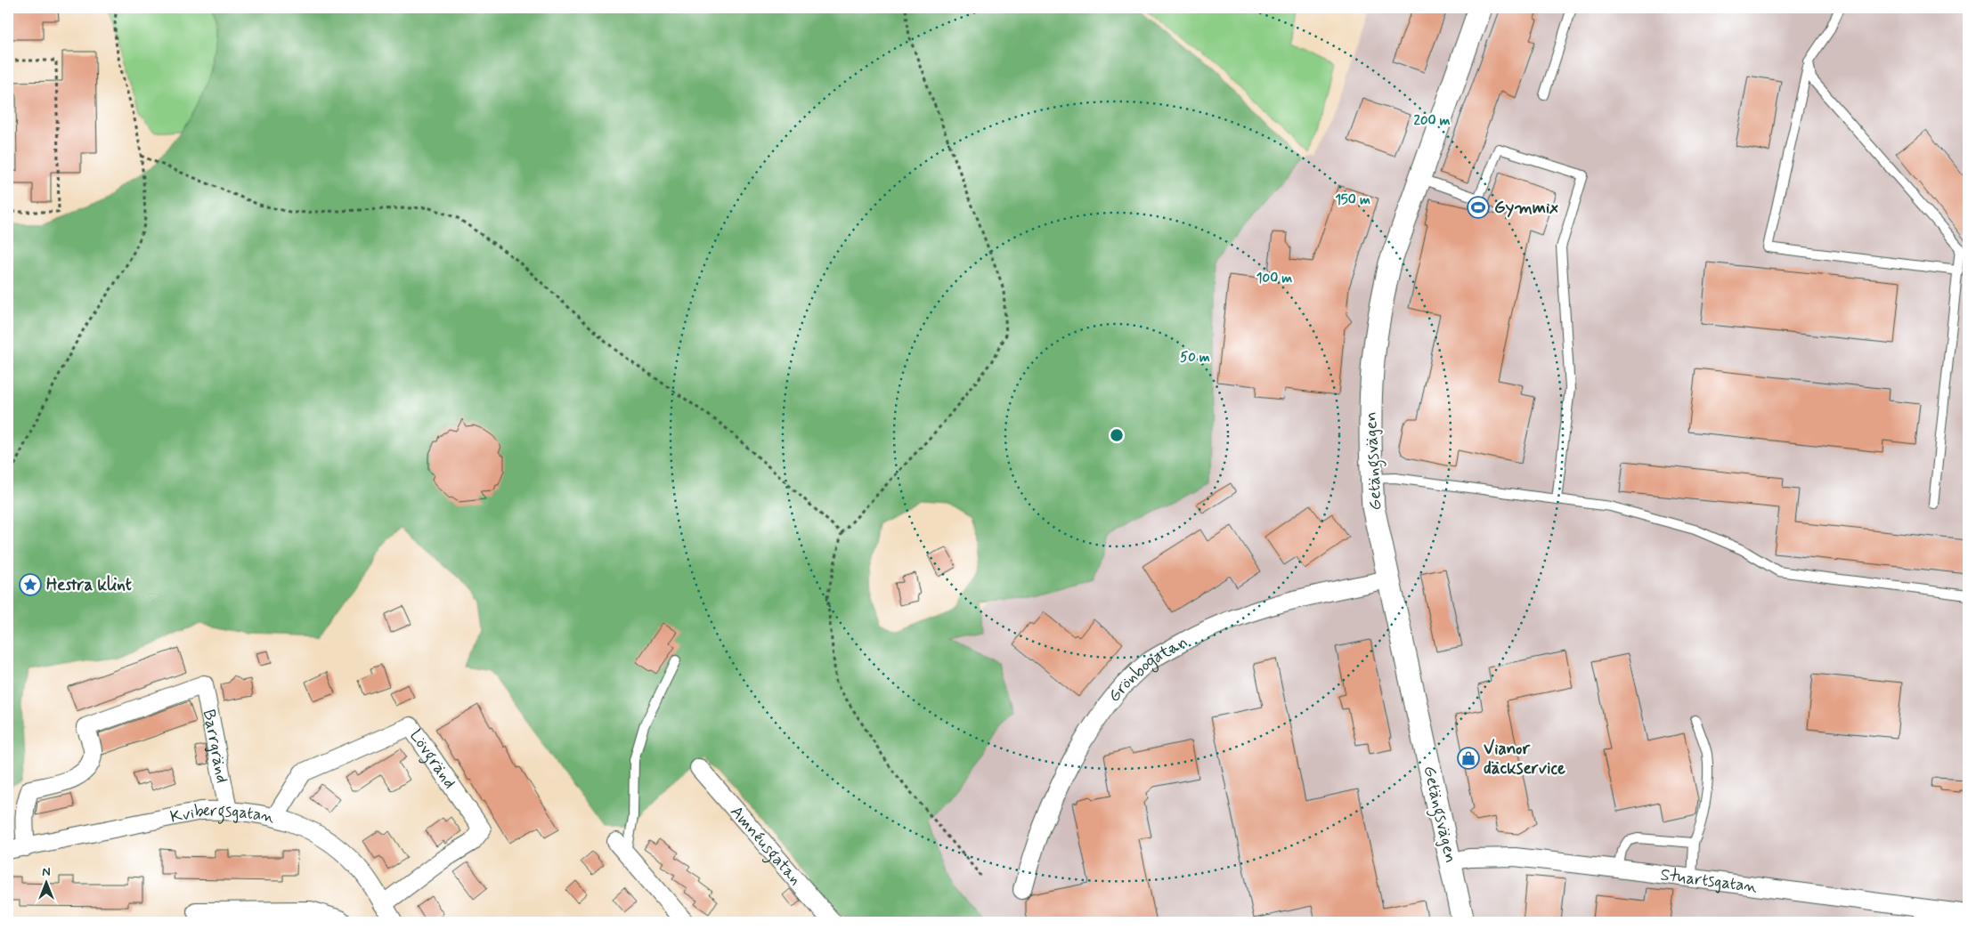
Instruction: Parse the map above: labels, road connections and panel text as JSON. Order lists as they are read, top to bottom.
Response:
{
  "streets": {
    "street": [
      "Getängsvägen",
      "Grönbogatan",
      "Barrgränd",
      "Lövgränd",
      "Kvibergsgatan",
      "Amnéusgatan",
      "Stuartsgatan"
    ]
  },
  "crossings": [
    ["Getängsvägen", "Grönbogatan"],
    ["Getängsvägen", "Stuartsgatan"],
    ["Barrgränd", "Kvibergsgatan"],
    ["Lövgränd", "Kvibergsgatan"]
  ],
  "places": {
    "sports": ["Gymmix"],
    "place": ["Hestra klint"],
    "shop": ["Vianor däckservice"]
  },
  "north": "top",
  "rings": [
    "200 m",
    "150 m",
    "100 m",
    "50 m"
  ]
}
